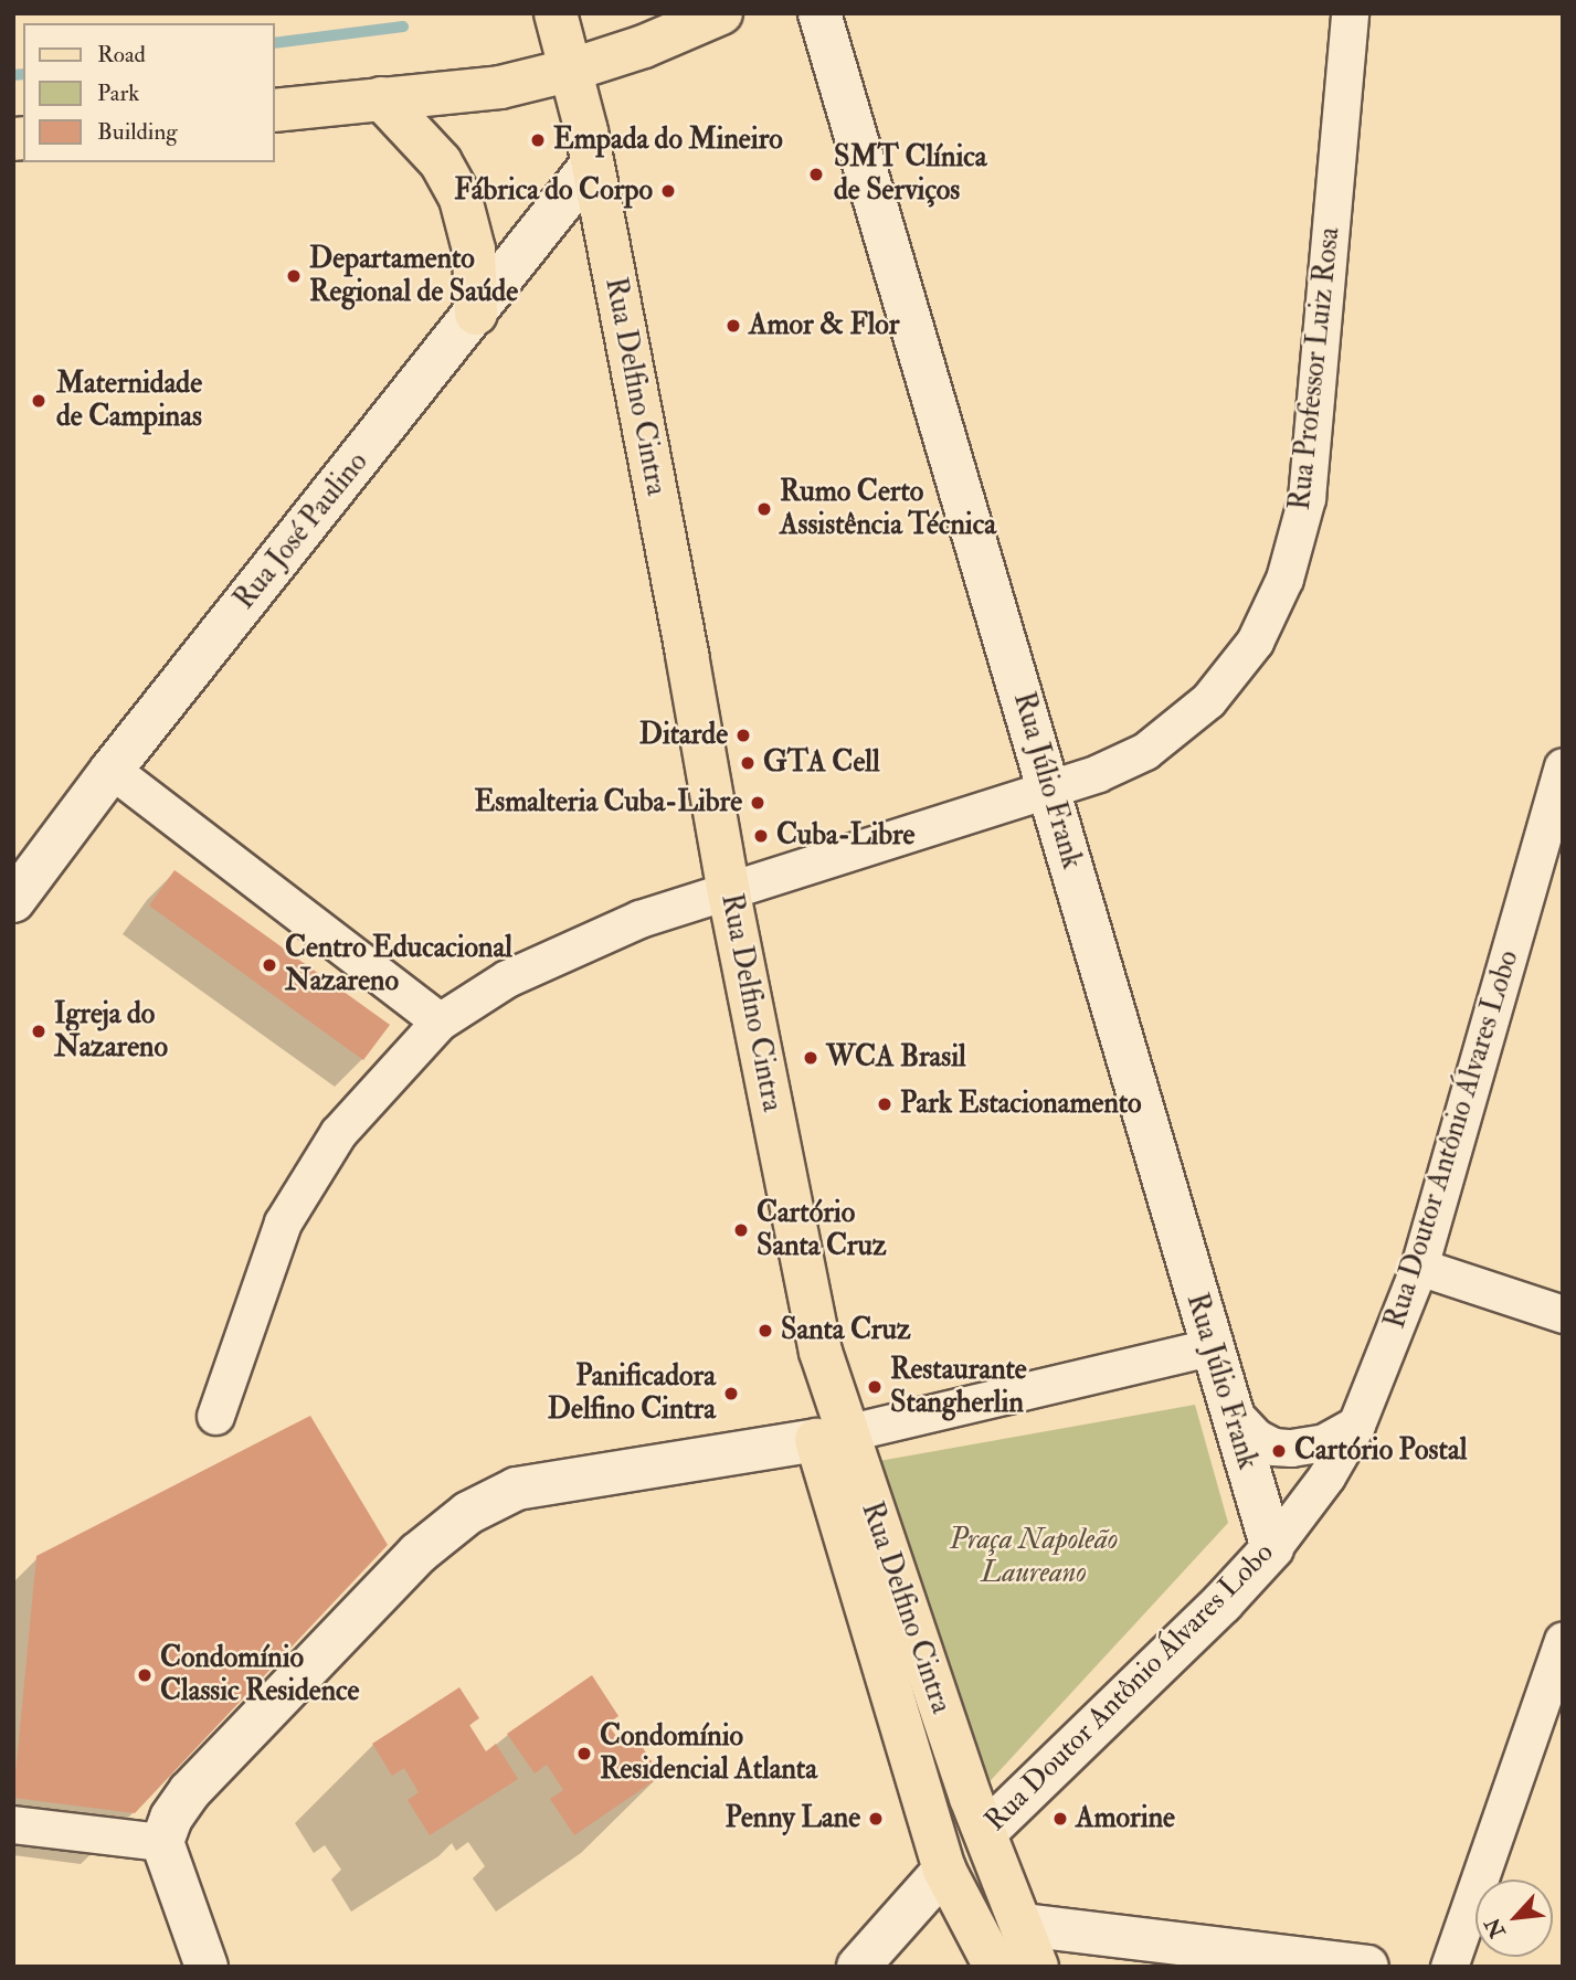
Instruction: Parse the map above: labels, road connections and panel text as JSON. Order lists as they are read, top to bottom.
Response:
{
  "streets": {
    "main road": ["Rua Delfino Cintra"],
    "street": [
      "Rua Professor Luiz Rosa",
      "Rua José Paulino",
      "Rua Júlio Frank",
      "Rua Doutor Antônio Álvares Lobo"
    ]
  },
  "crossings": [
    ["Rua Professor Luiz Rosa", "Rua Delfino Cintra"],
    ["Rua Professor Luiz Rosa", "Rua Júlio Frank"],
    ["Rua Delfino Cintra", "Rua José Paulino"],
    ["Rua Delfino Cintra", "Rua Doutor Antônio Álvares Lobo"],
    ["Rua Júlio Frank", "Rua Doutor Antônio Álvares Lobo"]
  ],
  "parks": ["Praça Napoleão Laureano"],
  "places": [
    "Empada do Mineiro",
    "SMT Clínica de Serviços",
    "Fábrica do Corpo",
    "Departamento Regional de Saúde",
    "Amor & Flor",
    "Maternidade de Campinas",
    "Rumo Certo Assistência Técnica",
    "Ditarde",
    "GTA Cell",
    "Esmalteria Cuba-Libre",
    "Cuba-Libre",
    "Centro Educacional Nazareno",
    "Igreja do Nazareno",
    "WCA Brasil",
    "Park Estacionamento",
    "Cartório Santa Cruz",
    "Santa Cruz",
    "Restaurante Stangherlin",
    "Panificadora Delfino Cintra",
    "Cartório Postal",
    "Condomínio Classic Residence",
    "Condomínio Residencial Atlanta",
    "Penny Lane",
    "Amorine"
  ],
  "legend": ["Road", "Park", "Building"],
  "north": "bottom left"
}
